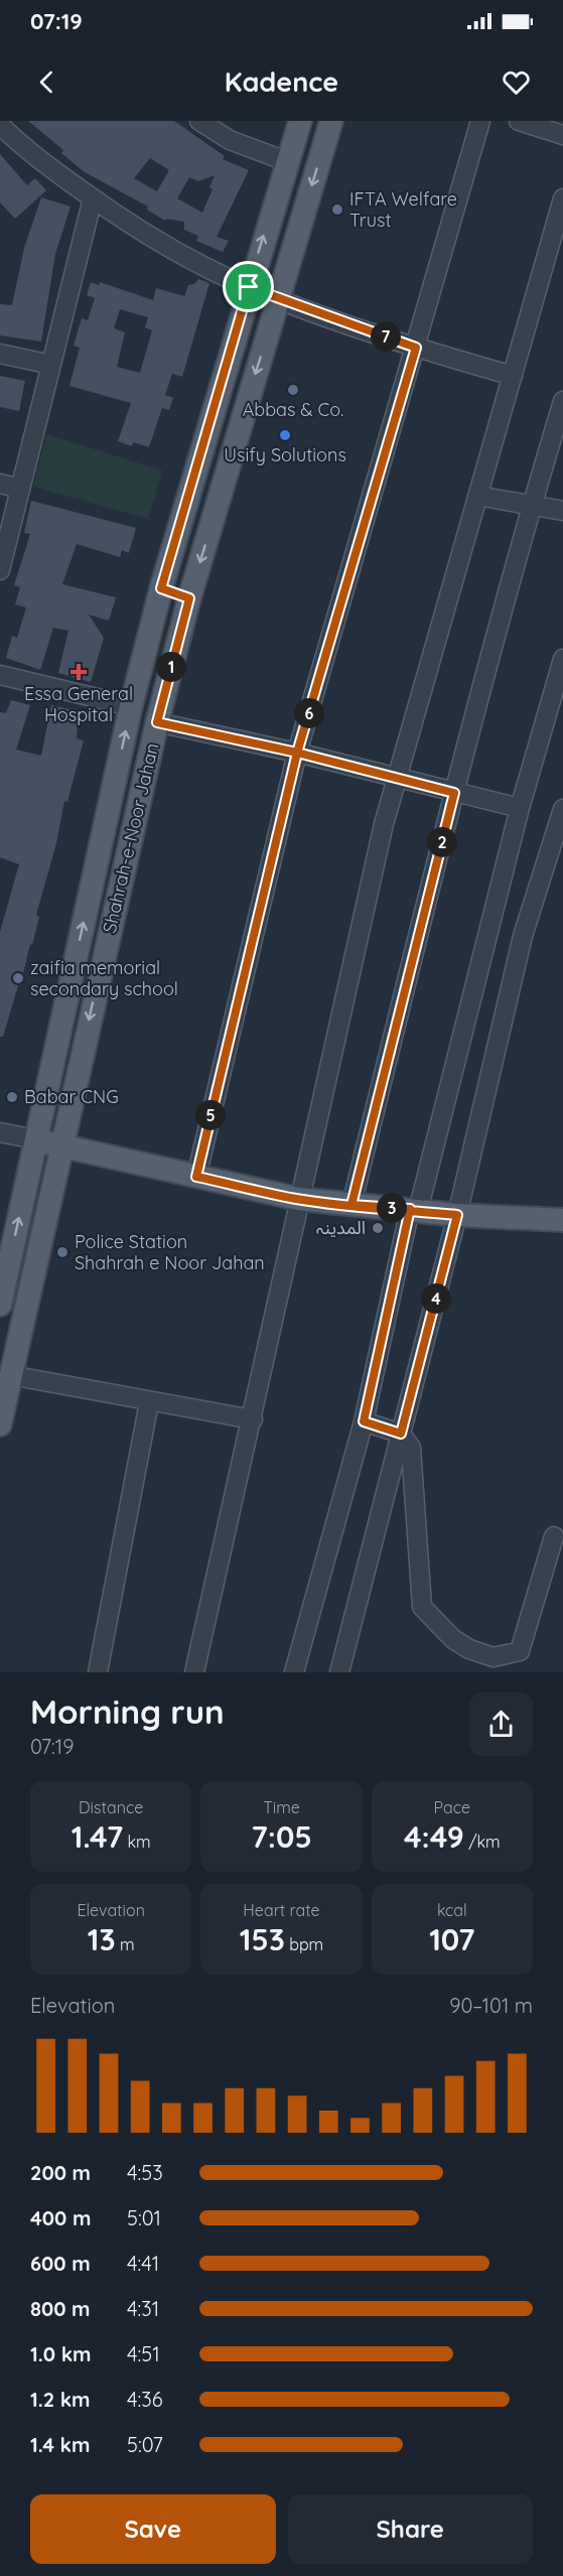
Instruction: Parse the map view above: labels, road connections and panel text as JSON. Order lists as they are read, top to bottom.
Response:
{
  "streets": {
    "main road": ["Shahrah-e-Noor Jahan"]
  },
  "places": {
    "other": [
      "IFTA Welfare Trust",
      "Abbas & Co.",
      "Usify Solutions",
      "zaifia memorial secondary school",
      "Babar CNG",
      "المدینہ",
      "Police Station Shahrah e Noor Jahan"
    ],
    "health": ["Essa General Hospital"]
  },
  "page": {
    "status": "07:19",
    "header": "Kadence",
    "pins": [
      "7",
      "1",
      "6",
      "2",
      "5",
      "3",
      "4"
    ],
    "heading": ["Morning run", "07:19"],
    "stats": [
      ["Distance", "1.47 km"],
      ["Time", "7:05"],
      ["Pace", "4:49 /km"],
      ["Elevation", "13 m"],
      ["Heart rate", "153 bpm"],
      ["kcal", "107"]
    ],
    "chart": ["Elevation", "90–101 m"],
    "list": [
      {
        "name": "200 m",
        "note": "4:53"
      },
      {
        "name": "400 m",
        "note": "5:01"
      },
      {
        "name": "600 m",
        "note": "4:41"
      },
      {
        "name": "800 m",
        "note": "4:31"
      },
      {
        "name": "1.0 km",
        "note": "4:51"
      },
      {
        "name": "1.2 km",
        "note": "4:36"
      },
      {
        "name": "1.4 km",
        "note": "5:07"
      }
    ],
    "buttons": ["Save", "Share"]
  }
}
